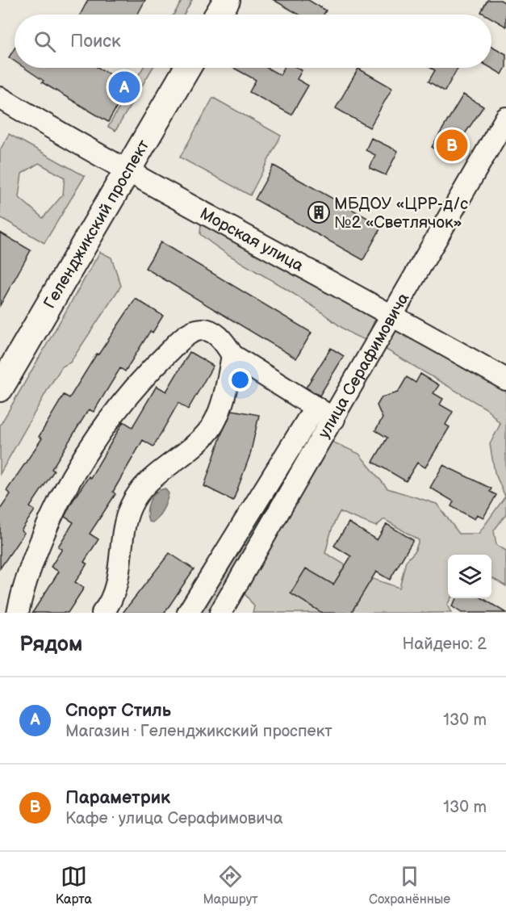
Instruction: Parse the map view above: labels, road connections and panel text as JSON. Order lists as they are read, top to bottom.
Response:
{
  "streets": {
    "main road": ["Геленджикский проспект"],
    "street": ["Морская улица", "улица Серафимовича"]
  },
  "crossings": [
    ["Геленджикский проспект", "Морская улица"],
    ["Морская улица", "улица Серафимовича"]
  ],
  "places": {
    "building": ["МБДОУ «ЦРР-д/с №2 «Светлячок»"]
  },
  "page": {
    "search": "Поиск",
    "pins": ["A", "B"],
    "heading": ["Рядом", "Найдено: 2"],
    "list": [
      {
        "mark": "A",
        "name": "Спорт Стиль",
        "note": "Магазин · Геленджикский проспект",
        "value": "130 m"
      },
      {
        "mark": "B",
        "name": "Параметрик",
        "note": "Кафе · улица Серафимовича",
        "value": "130 m"
      }
    ],
    "nav": ["Карта", "Маршрут", "Сохранённые"]
  }
}
